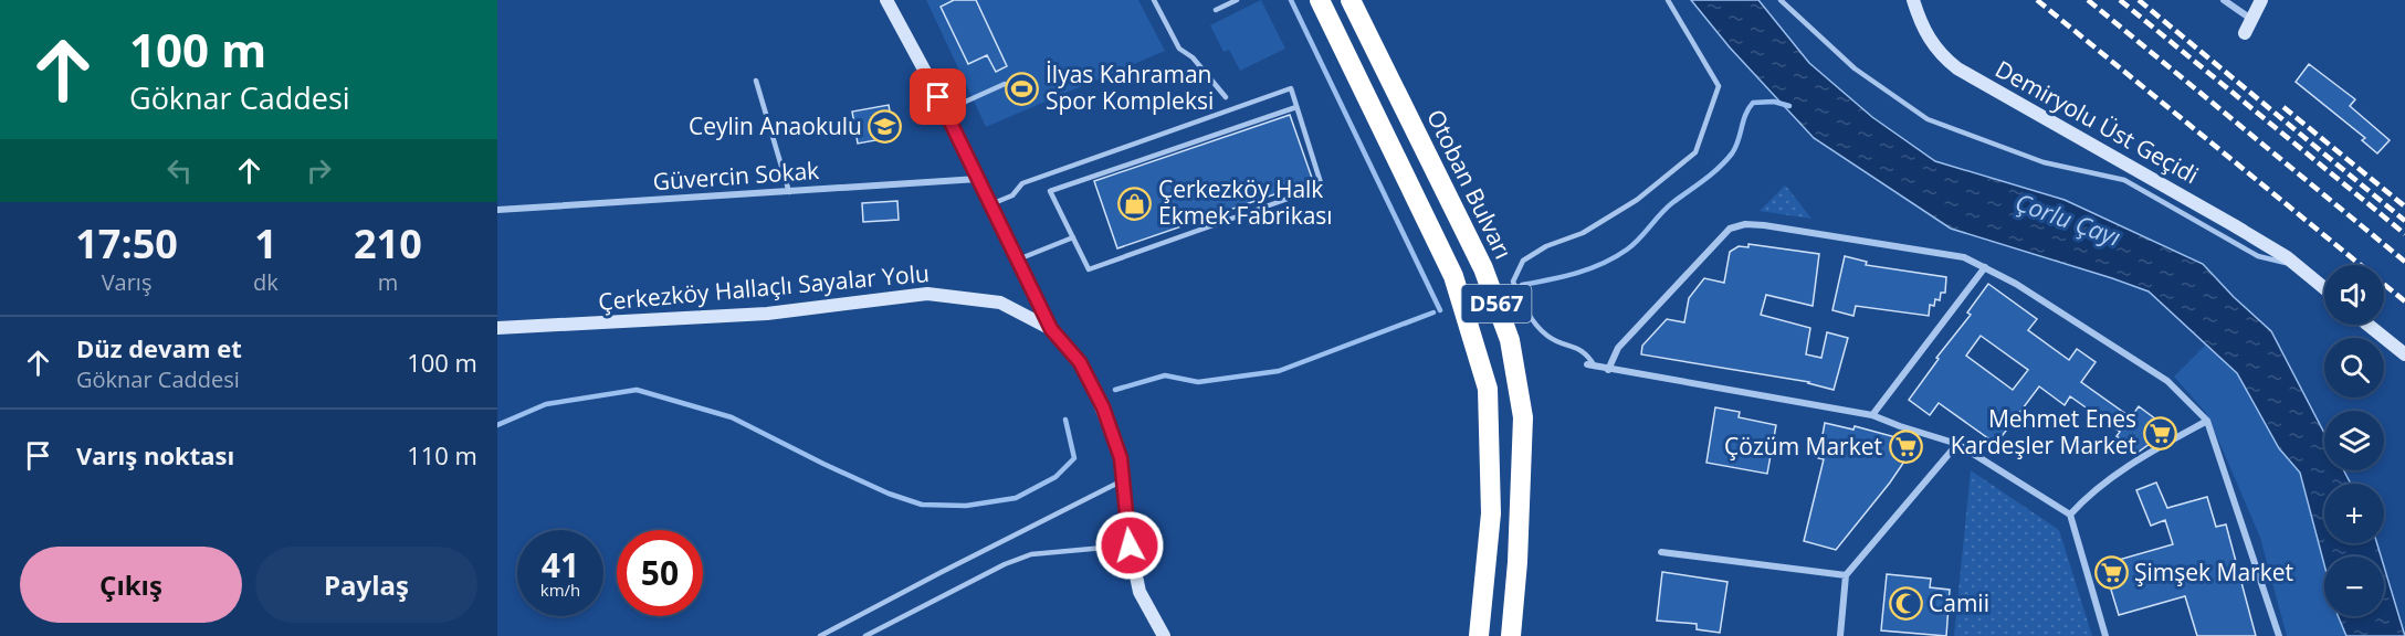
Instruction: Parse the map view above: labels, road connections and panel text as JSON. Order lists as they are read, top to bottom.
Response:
{
  "streets": {
    "highway": ["Otoban Bulvarı", "D567"],
    "street": ["Demiryolu Üst Geçidi", "Güvercin Sokak", "Çerkezköy Hallaçlı Sayalar Yolu"]
  },
  "water": ["Çorlu Çayı"],
  "places": {
    "sports": ["İlyas Kahraman Spor Kompleksi"],
    "school or university": ["Ceylin Anaokulu"],
    "shop": ["Çerkezköy Halk Ekmek Fabrikası"],
    "supermarket": ["Mehmet Enes Kardeşler Market", "Çözüm Market", "Şimşek Market"],
    "mosque": ["Camii"]
  },
  "page": {
    "turn": ["100 m", "Göknar Caddesi"],
    "eta": [
      "17:50",
      "Varış",
      "1",
      "dk",
      "210",
      "m"
    ],
    "map_buttons": ["+", "−"],
    "list": [
      {
        "name": "Düz devam et",
        "note": "Göknar Caddesi",
        "value": "100 m"
      },
      {
        "name": "Varış noktası",
        "value": "110 m"
      }
    ],
    "speed": "41 km/h",
    "limit": "50",
    "buttons": ["Çıkış", "Paylaş"]
  }
}
